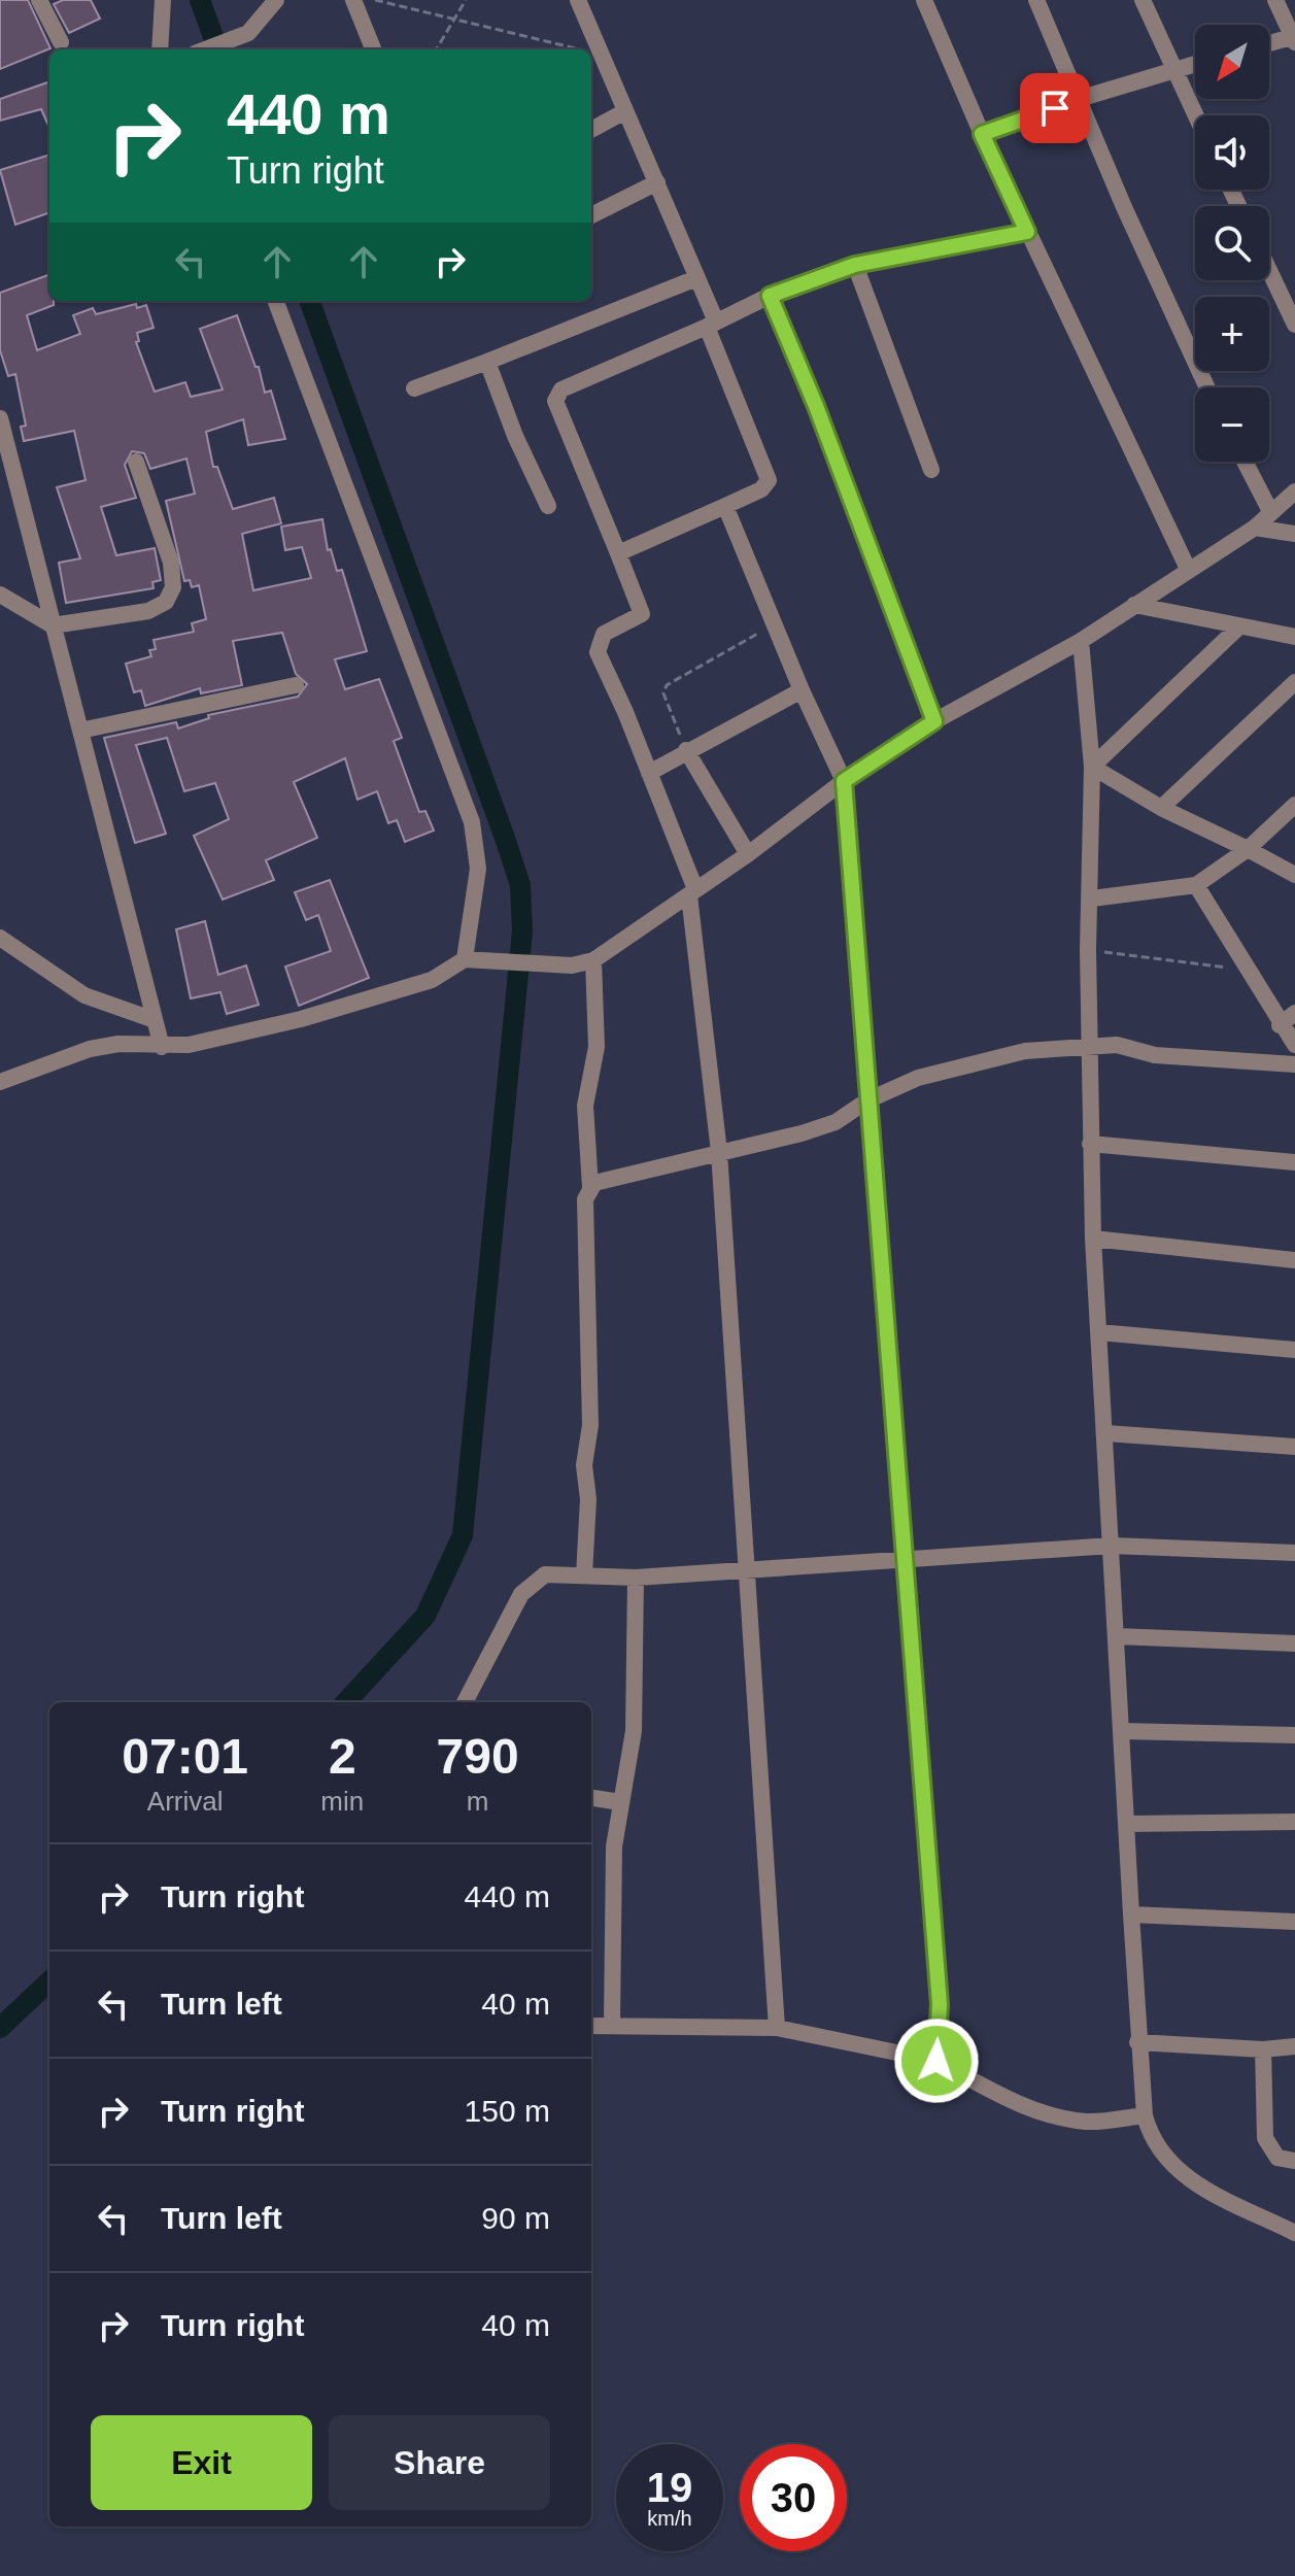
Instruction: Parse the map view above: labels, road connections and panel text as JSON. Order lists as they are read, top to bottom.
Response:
{
  "north": "bottom left",
  "page": {
    "map_buttons": ["+", "−"],
    "turn": ["440 m", "Turn right"],
    "eta": [
      "07:01",
      "Arrival",
      "2",
      "min",
      "790",
      "m"
    ],
    "list": [
      {
        "name": "Turn right",
        "value": "440 m"
      },
      {
        "name": "Turn left",
        "value": "40 m"
      },
      {
        "name": "Turn right",
        "value": "150 m"
      },
      {
        "name": "Turn left",
        "value": "90 m"
      },
      {
        "name": "Turn right",
        "value": "40 m"
      }
    ],
    "buttons": ["Exit", "Share"],
    "speed": "19 km/h",
    "limit": "30"
  }
}
